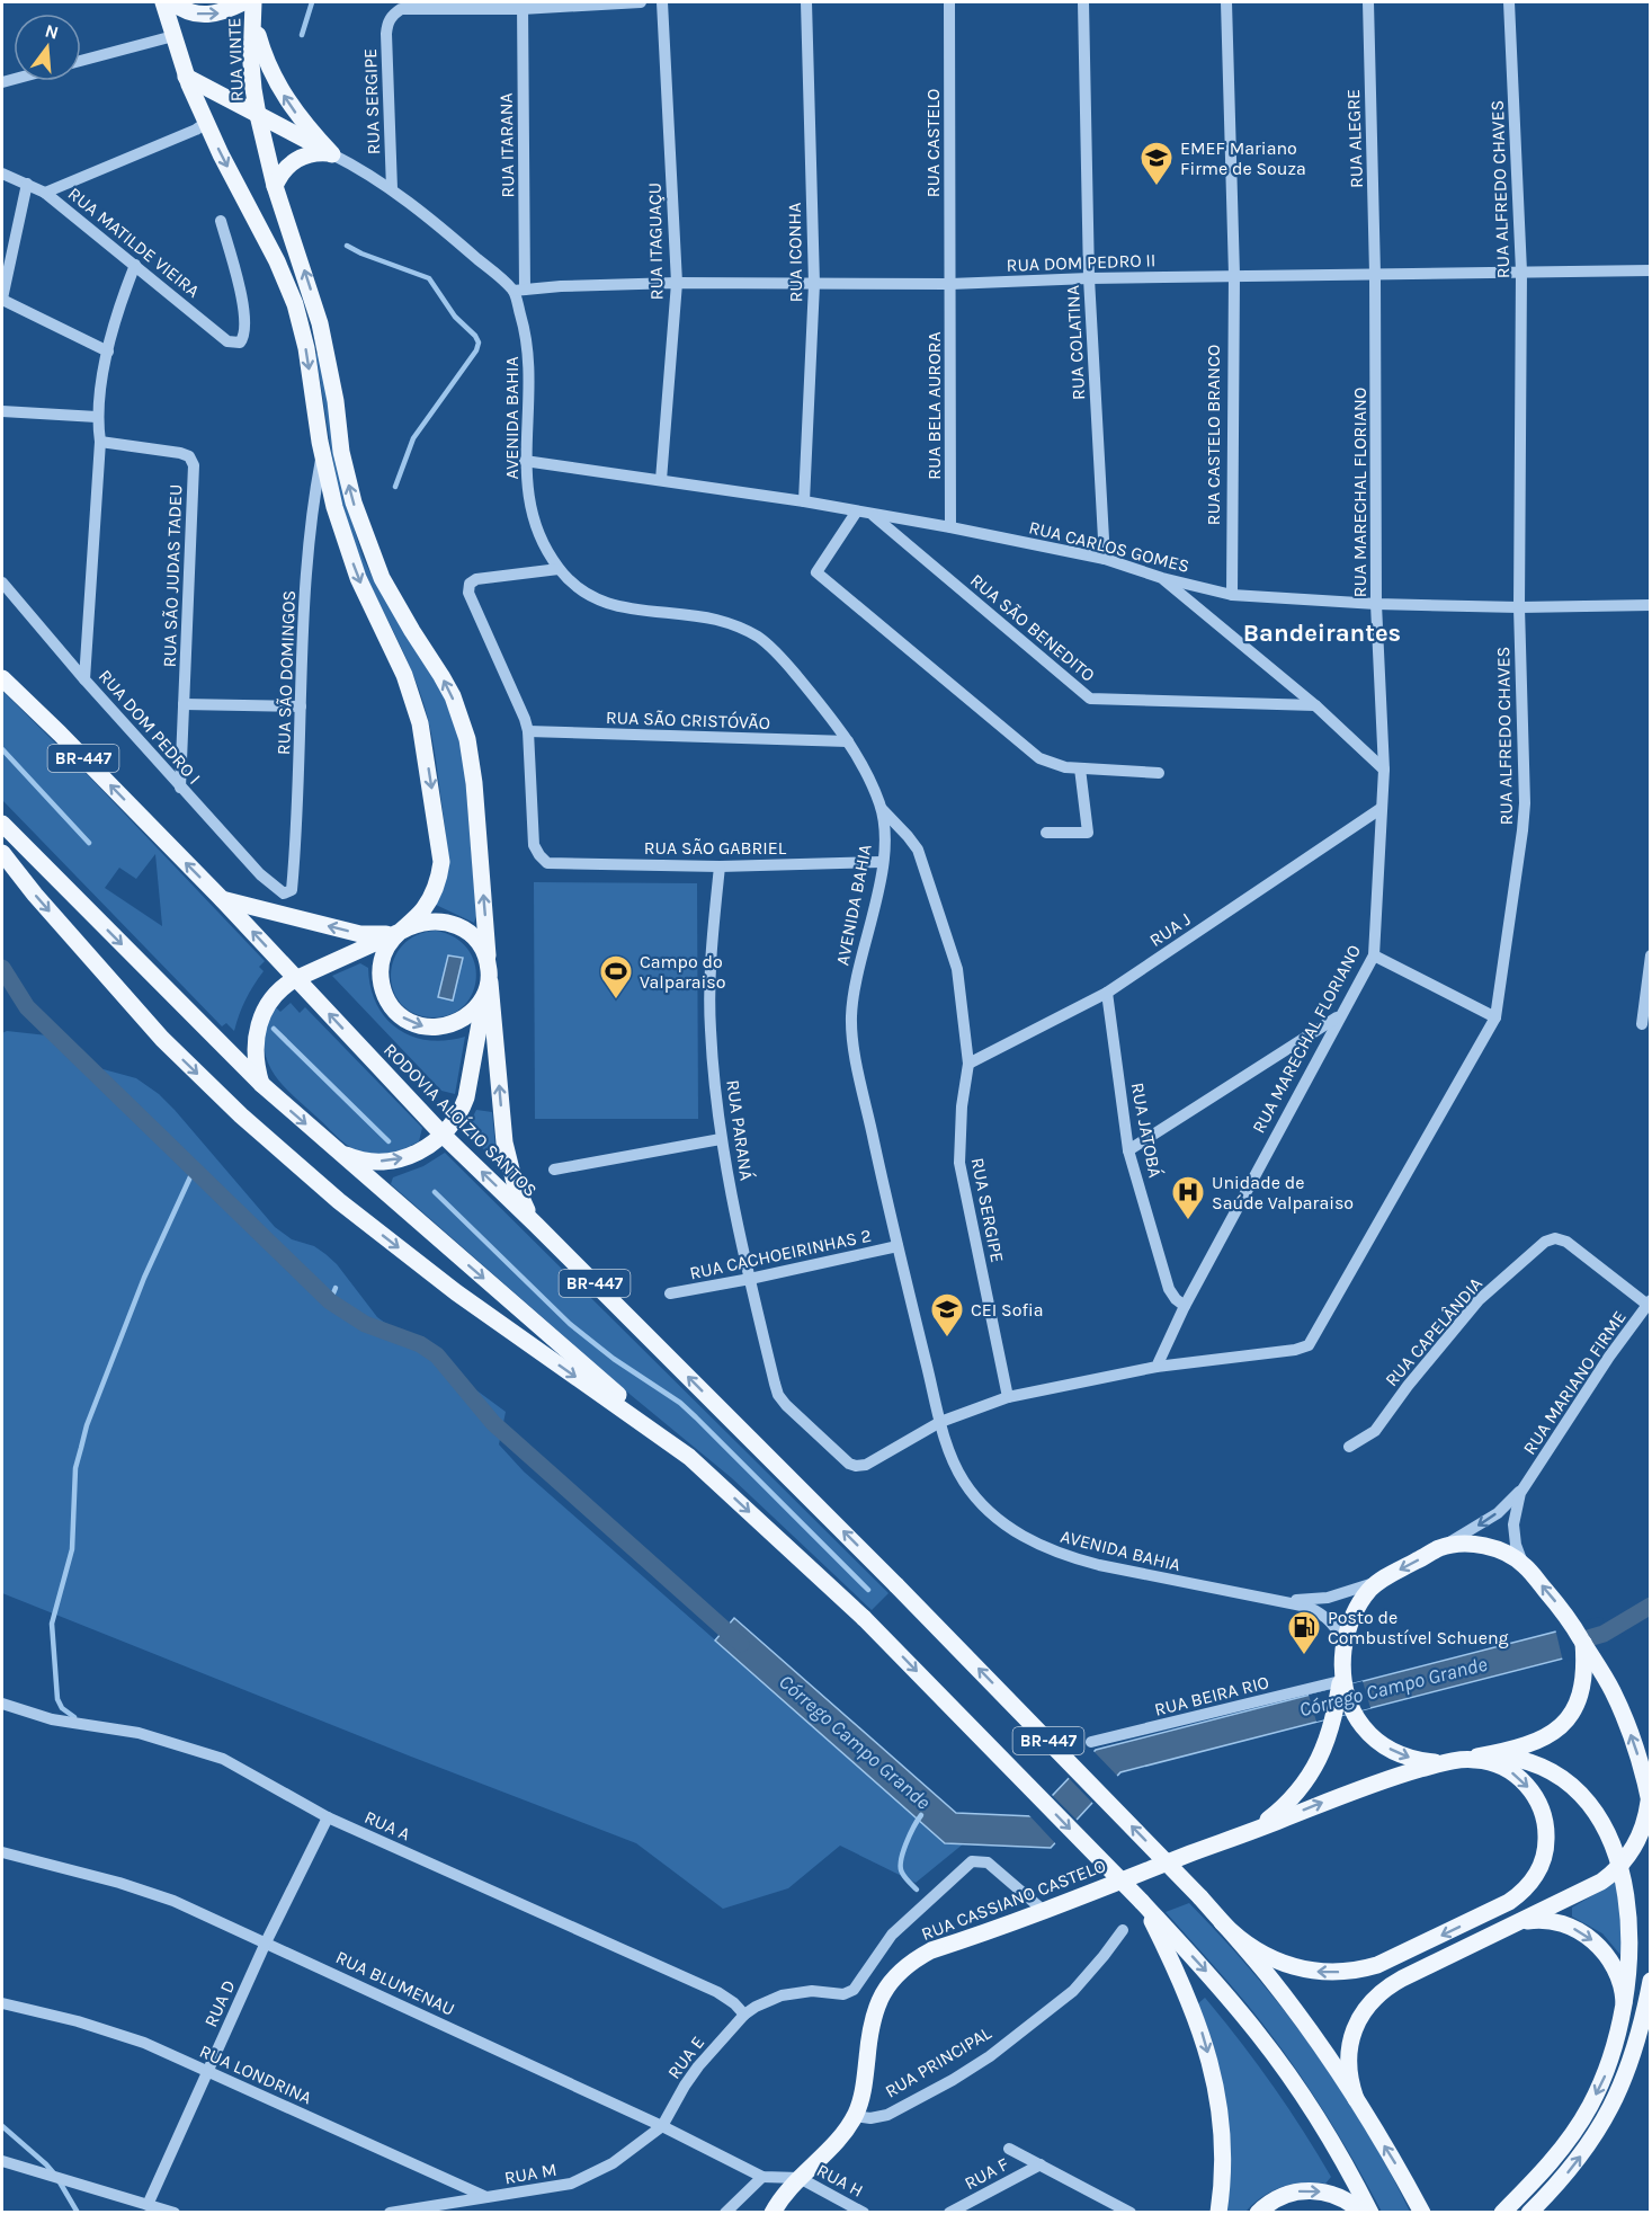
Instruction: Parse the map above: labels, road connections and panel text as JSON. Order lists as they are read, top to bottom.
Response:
{
  "streets": {
    "main road": [
      "RUA VINTE",
      "BR-447",
      "RODOVIA ALOÍZIO SANTOS",
      "RUA CASSIANO CASTELO"
    ],
    "street": [
      "RUA SERGIPE",
      "RUA ALEGRE",
      "RUA CASTELO",
      "RUA ITARANA",
      "RUA ALFREDO CHAVES",
      "RUA ITAGUAÇU",
      "RUA MATILDE VIEIRA",
      "RUA ICONHA",
      "RUA DOM PEDRO II",
      "RUA COLATINA",
      "RUA BELA AURORA",
      "AVENIDA BAHIA",
      "RUA CASTELO BRANCO",
      "RUA MARECHAL FLORIANO",
      "RUA CARLOS GOMES",
      "RUA SÃO JUDAS TADEU",
      "RUA SÃO BENEDITO",
      "RUA SÃO DOMINGOS",
      "RUA SÃO CRISTÓVÃO",
      "RUA DOM PEDRO I",
      "RUA SÃO GABRIEL",
      "RUA J",
      "RUA PARANÁ",
      "RUA JATOBÁ",
      "RUA CACHOEIRINHAS 2",
      "RUA CAPELÂNDIA",
      "RUA MARIANO FIRME",
      "RUA BEIRA RIO",
      "RUA A",
      "RUA BLUMENAU",
      "RUA D",
      "RUA E",
      "RUA PRINCIPAL",
      "RUA LONDRINA",
      "RUA M",
      "RUA F",
      "RUA H"
    ]
  },
  "crossings": [
    ["RUA SERGIPE", "RUA ITARANA"],
    ["RUA SERGIPE", "AVENIDA BAHIA"],
    ["RUA SERGIPE", "RUA J"],
    ["RUA ALEGRE", "RUA DOM PEDRO II"],
    ["RUA ALEGRE", "RUA MARECHAL FLORIANO"],
    ["RUA CASTELO", "RUA DOM PEDRO II"],
    ["RUA CASTELO", "RUA BELA AURORA"],
    ["RUA ITARANA", "RUA DOM PEDRO II"],
    ["RUA ITARANA", "AVENIDA BAHIA"],
    ["RUA ALFREDO CHAVES", "RUA DOM PEDRO II"],
    ["RUA ALFREDO CHAVES", "RUA MARECHAL FLORIANO"],
    ["RUA ALFREDO CHAVES", "RUA CARLOS GOMES"],
    ["RUA ITAGUAÇU", "RUA DOM PEDRO II"],
    ["RUA ITAGUAÇU", "RUA CARLOS GOMES"],
    ["RUA MATILDE VIEIRA", "RUA DOM PEDRO I"],
    ["RUA ICONHA", "RUA DOM PEDRO II"],
    ["RUA ICONHA", "RUA CARLOS GOMES"],
    ["RUA DOM PEDRO II", "RUA COLATINA"],
    ["RUA DOM PEDRO II", "RUA BELA AURORA"],
    ["RUA DOM PEDRO II", "AVENIDA BAHIA"],
    ["RUA DOM PEDRO II", "RUA CASTELO BRANCO"],
    ["RUA DOM PEDRO II", "RUA MARECHAL FLORIANO"],
    ["RUA COLATINA", "RUA CARLOS GOMES"],
    ["RUA BELA AURORA", "RUA CARLOS GOMES"],
    ["AVENIDA BAHIA", "RUA CARLOS GOMES"],
    ["AVENIDA BAHIA", "RUA SÃO CRISTÓVÃO"],
    ["AVENIDA BAHIA", "RUA SÃO GABRIEL"],
    ["AVENIDA BAHIA", "RUA PARANÁ"],
    ["AVENIDA BAHIA", "RUA CACHOEIRINHAS 2"],
    ["AVENIDA BAHIA", "RUA BEIRA RIO"],
    ["AVENIDA BAHIA", "RUA CASSIANO CASTELO"],
    ["RUA CASTELO BRANCO", "RUA CARLOS GOMES"],
    ["RUA MARECHAL FLORIANO", "RUA CARLOS GOMES"],
    ["RUA MARECHAL FLORIANO", "RUA J"],
    ["RUA MARECHAL FLORIANO", "RUA JATOBÁ"],
    ["RUA CARLOS GOMES", "RUA SÃO BENEDITO"],
    ["RUA SÃO JUDAS TADEU", "RUA DOM PEDRO I"],
    ["RUA SÃO DOMINGOS", "RUA DOM PEDRO I"],
    ["RUA SÃO CRISTÓVÃO", "RUA SÃO GABRIEL"],
    ["BR-447", "RODOVIA ALOÍZIO SANTOS"],
    ["RUA SÃO GABRIEL", "RUA PARANÁ"],
    ["RUA J", "RUA JATOBÁ"],
    ["RUA PARANÁ", "RUA CACHOEIRINHAS 2"],
    ["RUA CAPELÂNDIA", "RUA MARIANO FIRME"],
    ["RUA BEIRA RIO", "RUA CASSIANO CASTELO"],
    ["RUA A", "RUA D"],
    ["RUA A", "RUA E"],
    ["RUA CASSIANO CASTELO", "RUA PRINCIPAL"],
    ["RUA BLUMENAU", "RUA D"],
    ["RUA BLUMENAU", "RUA E"],
    ["RUA BLUMENAU", "RUA M"],
    ["RUA D", "RUA LONDRINA"],
    ["RUA E", "RUA M"],
    ["RUA LONDRINA", "RUA M"]
  ],
  "districts": ["Bandeirantes"],
  "water": ["Córrego Campo Grande"],
  "places": {
    "school or university": ["EMEF Mariano Firme de Souza", "CEI Sofia"],
    "sports": ["Campo do Valparaiso"],
    "hospital": ["Unidade de Saúde Valparaiso"],
    "fuel station": ["Posto de Combustível Schueng"]
  },
  "north": "top"
}
